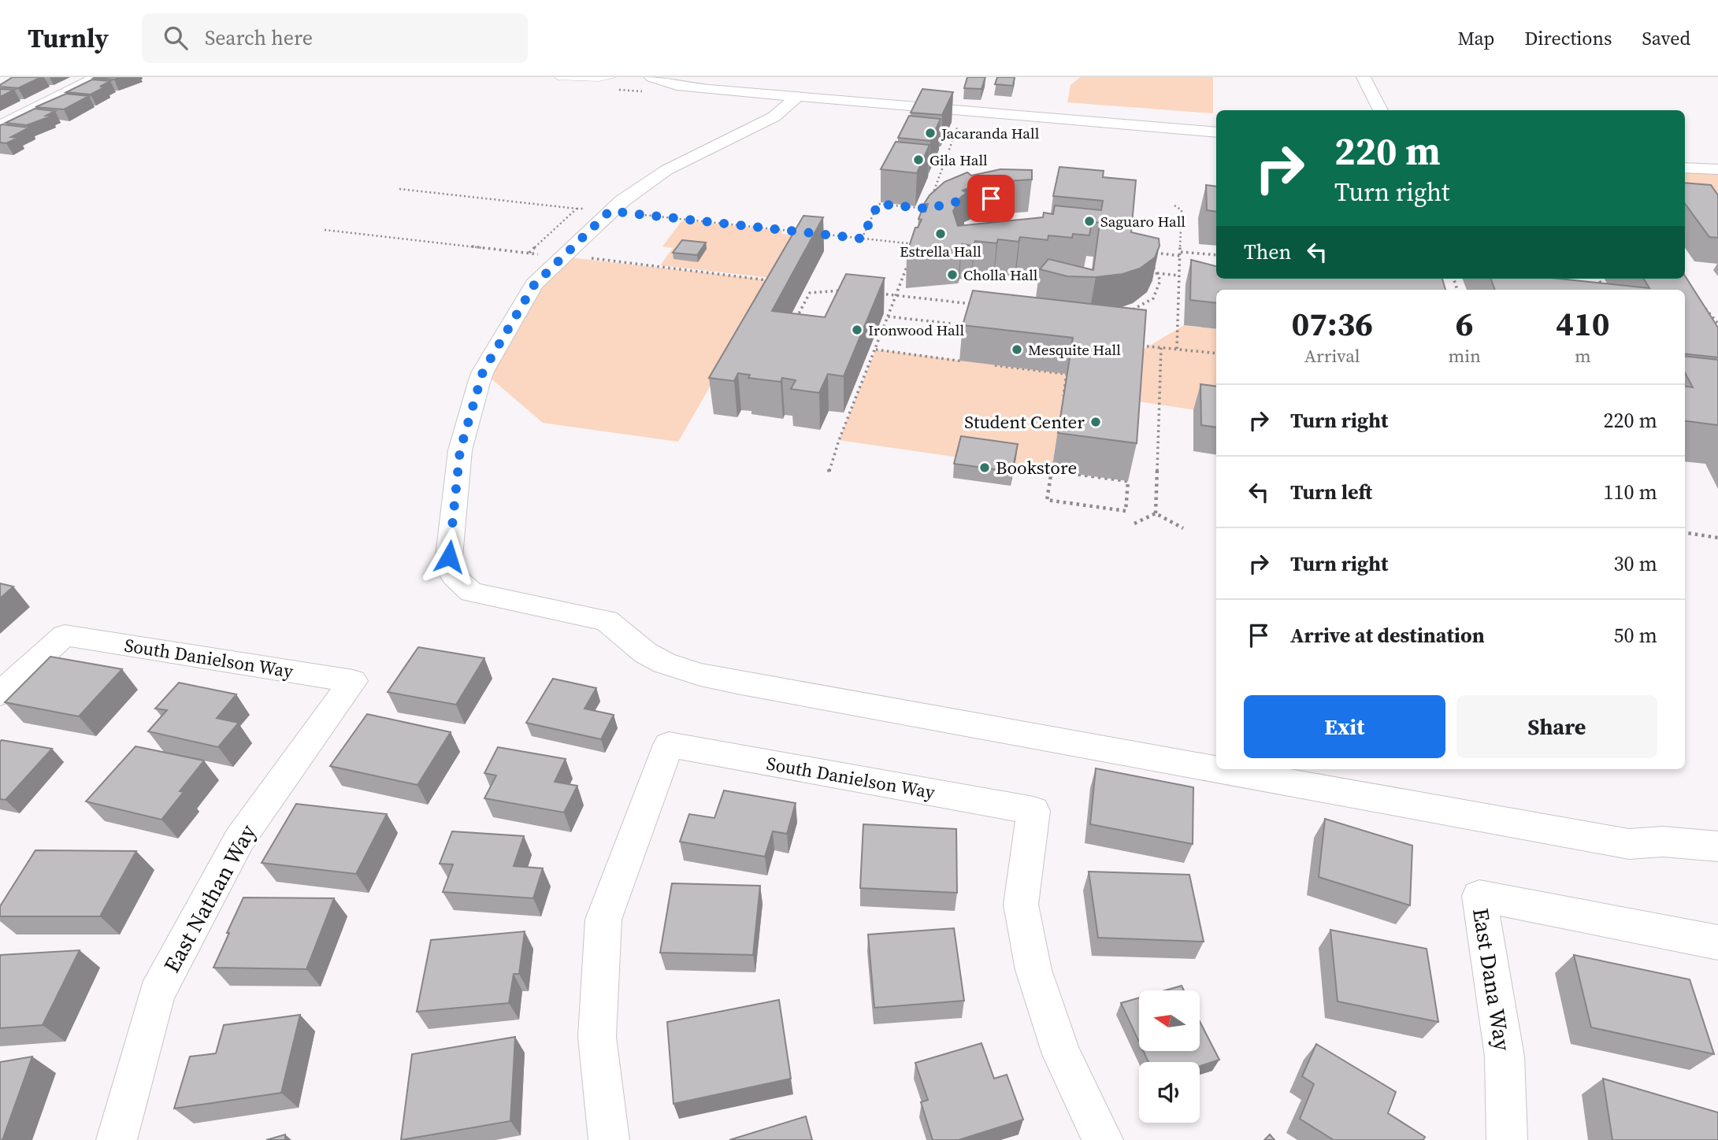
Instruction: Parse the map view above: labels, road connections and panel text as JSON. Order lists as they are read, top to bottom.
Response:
{
  "streets": {
    "street": ["South Danielson Way", "East Nathan Way", "East Dana Way"]
  },
  "crossings": [
    ["South Danielson Way", "East Nathan Way"]
  ],
  "places": [
    "Jacaranda Hall",
    "Gila Hall",
    "Saguaro Hall",
    "Estrella Hall",
    "Cholla Hall",
    "Ironwood Hall",
    "Mesquite Hall",
    "Student Center",
    "Bookstore"
  ],
  "north": "left",
  "page": {
    "header": "Turnly",
    "search": "Search here",
    "nav": ["Map", "Directions", "Saved"],
    "turn": ["220 m", "Turn right"],
    "then": "Then",
    "eta": [
      "07:36",
      "Arrival",
      "6",
      "min",
      "410",
      "m"
    ],
    "list": [
      {
        "name": "Turn right",
        "value": "220 m"
      },
      {
        "name": "Turn left",
        "value": "110 m"
      },
      {
        "name": "Turn right",
        "value": "30 m"
      },
      {
        "name": "Arrive at destination",
        "value": "50 m"
      }
    ],
    "buttons": ["Exit", "Share"]
  }
}
